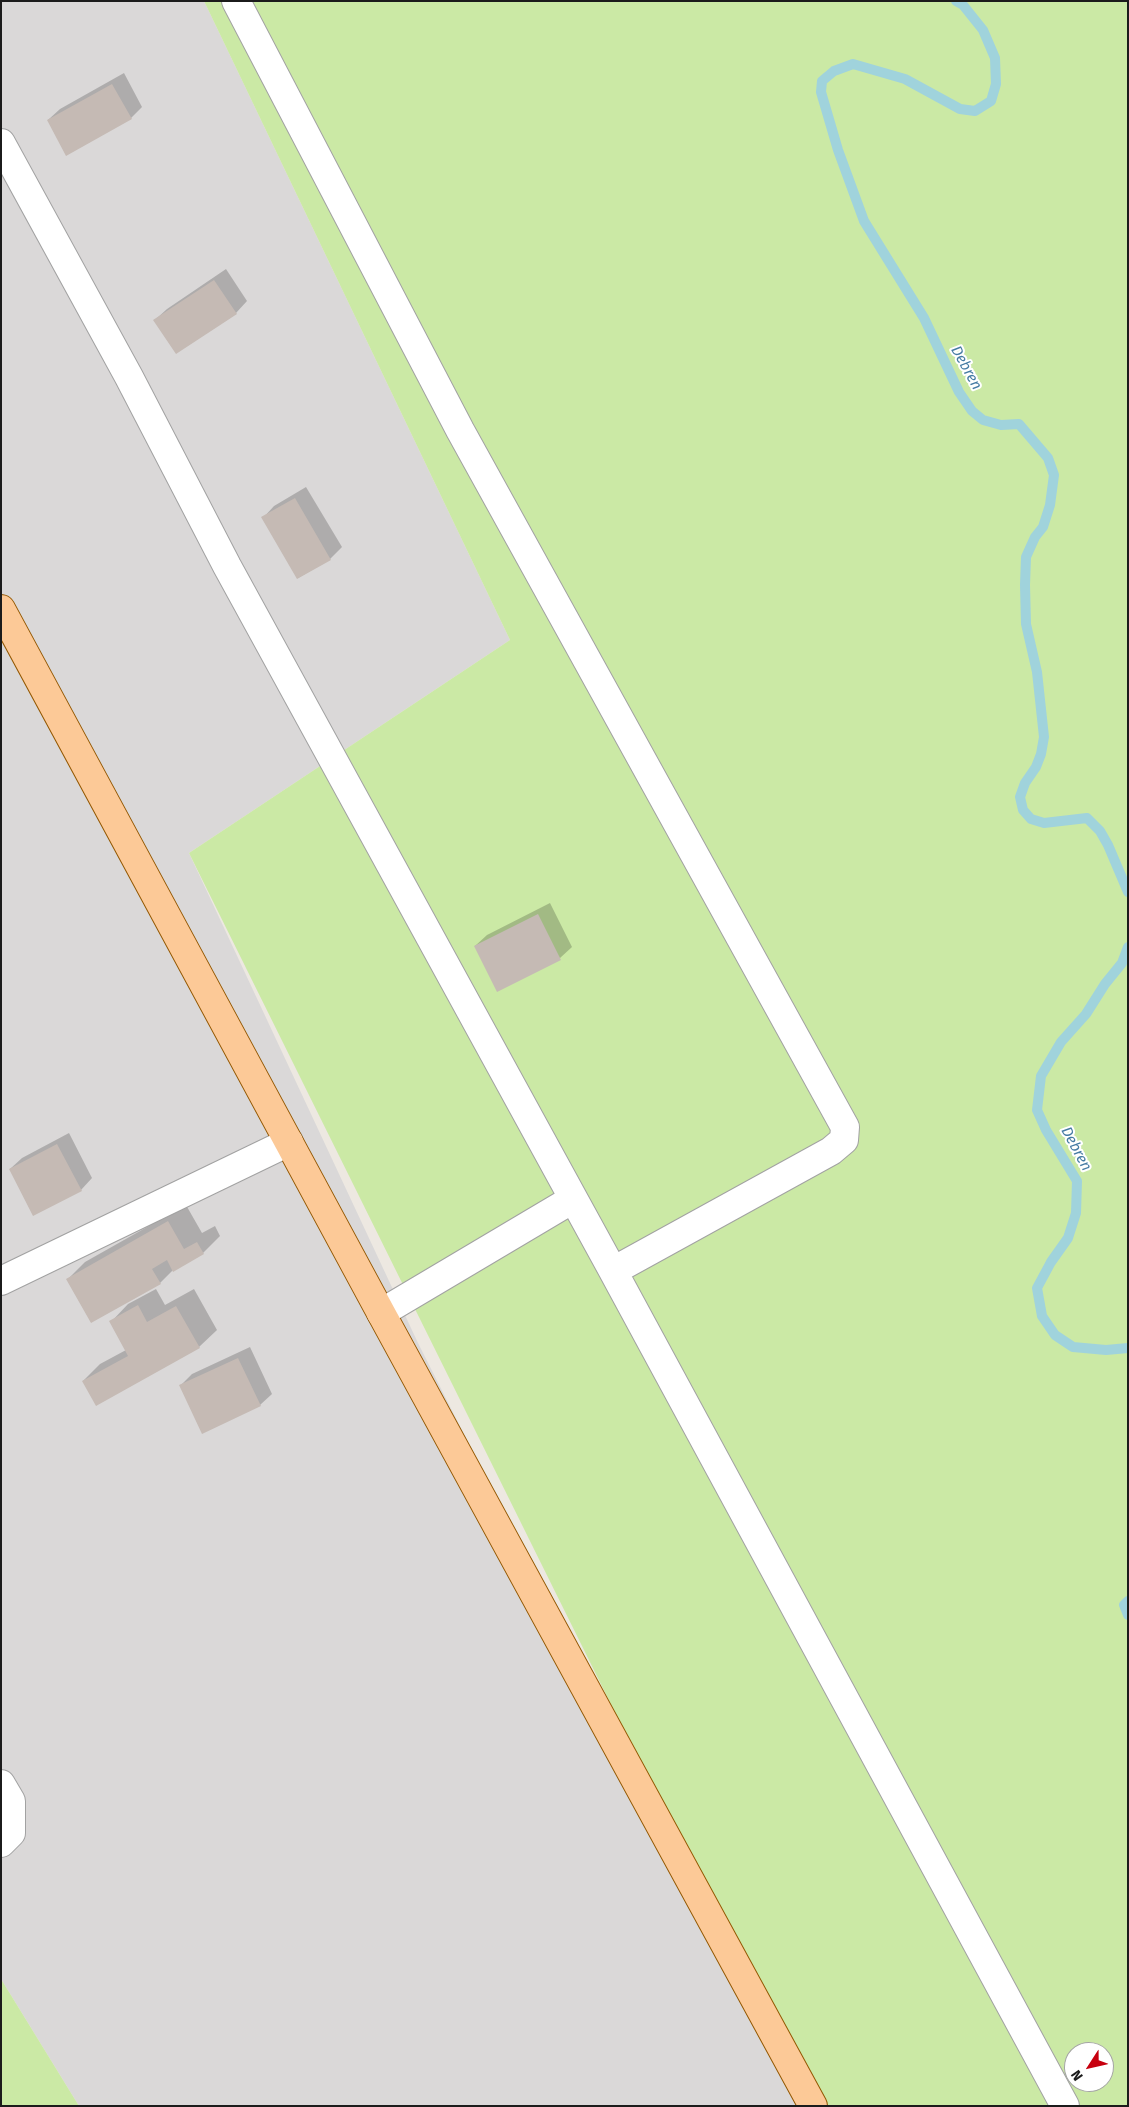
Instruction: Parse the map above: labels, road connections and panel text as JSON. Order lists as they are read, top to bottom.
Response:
{
  "water": ["Debren"],
  "north": "bottom left"
}
